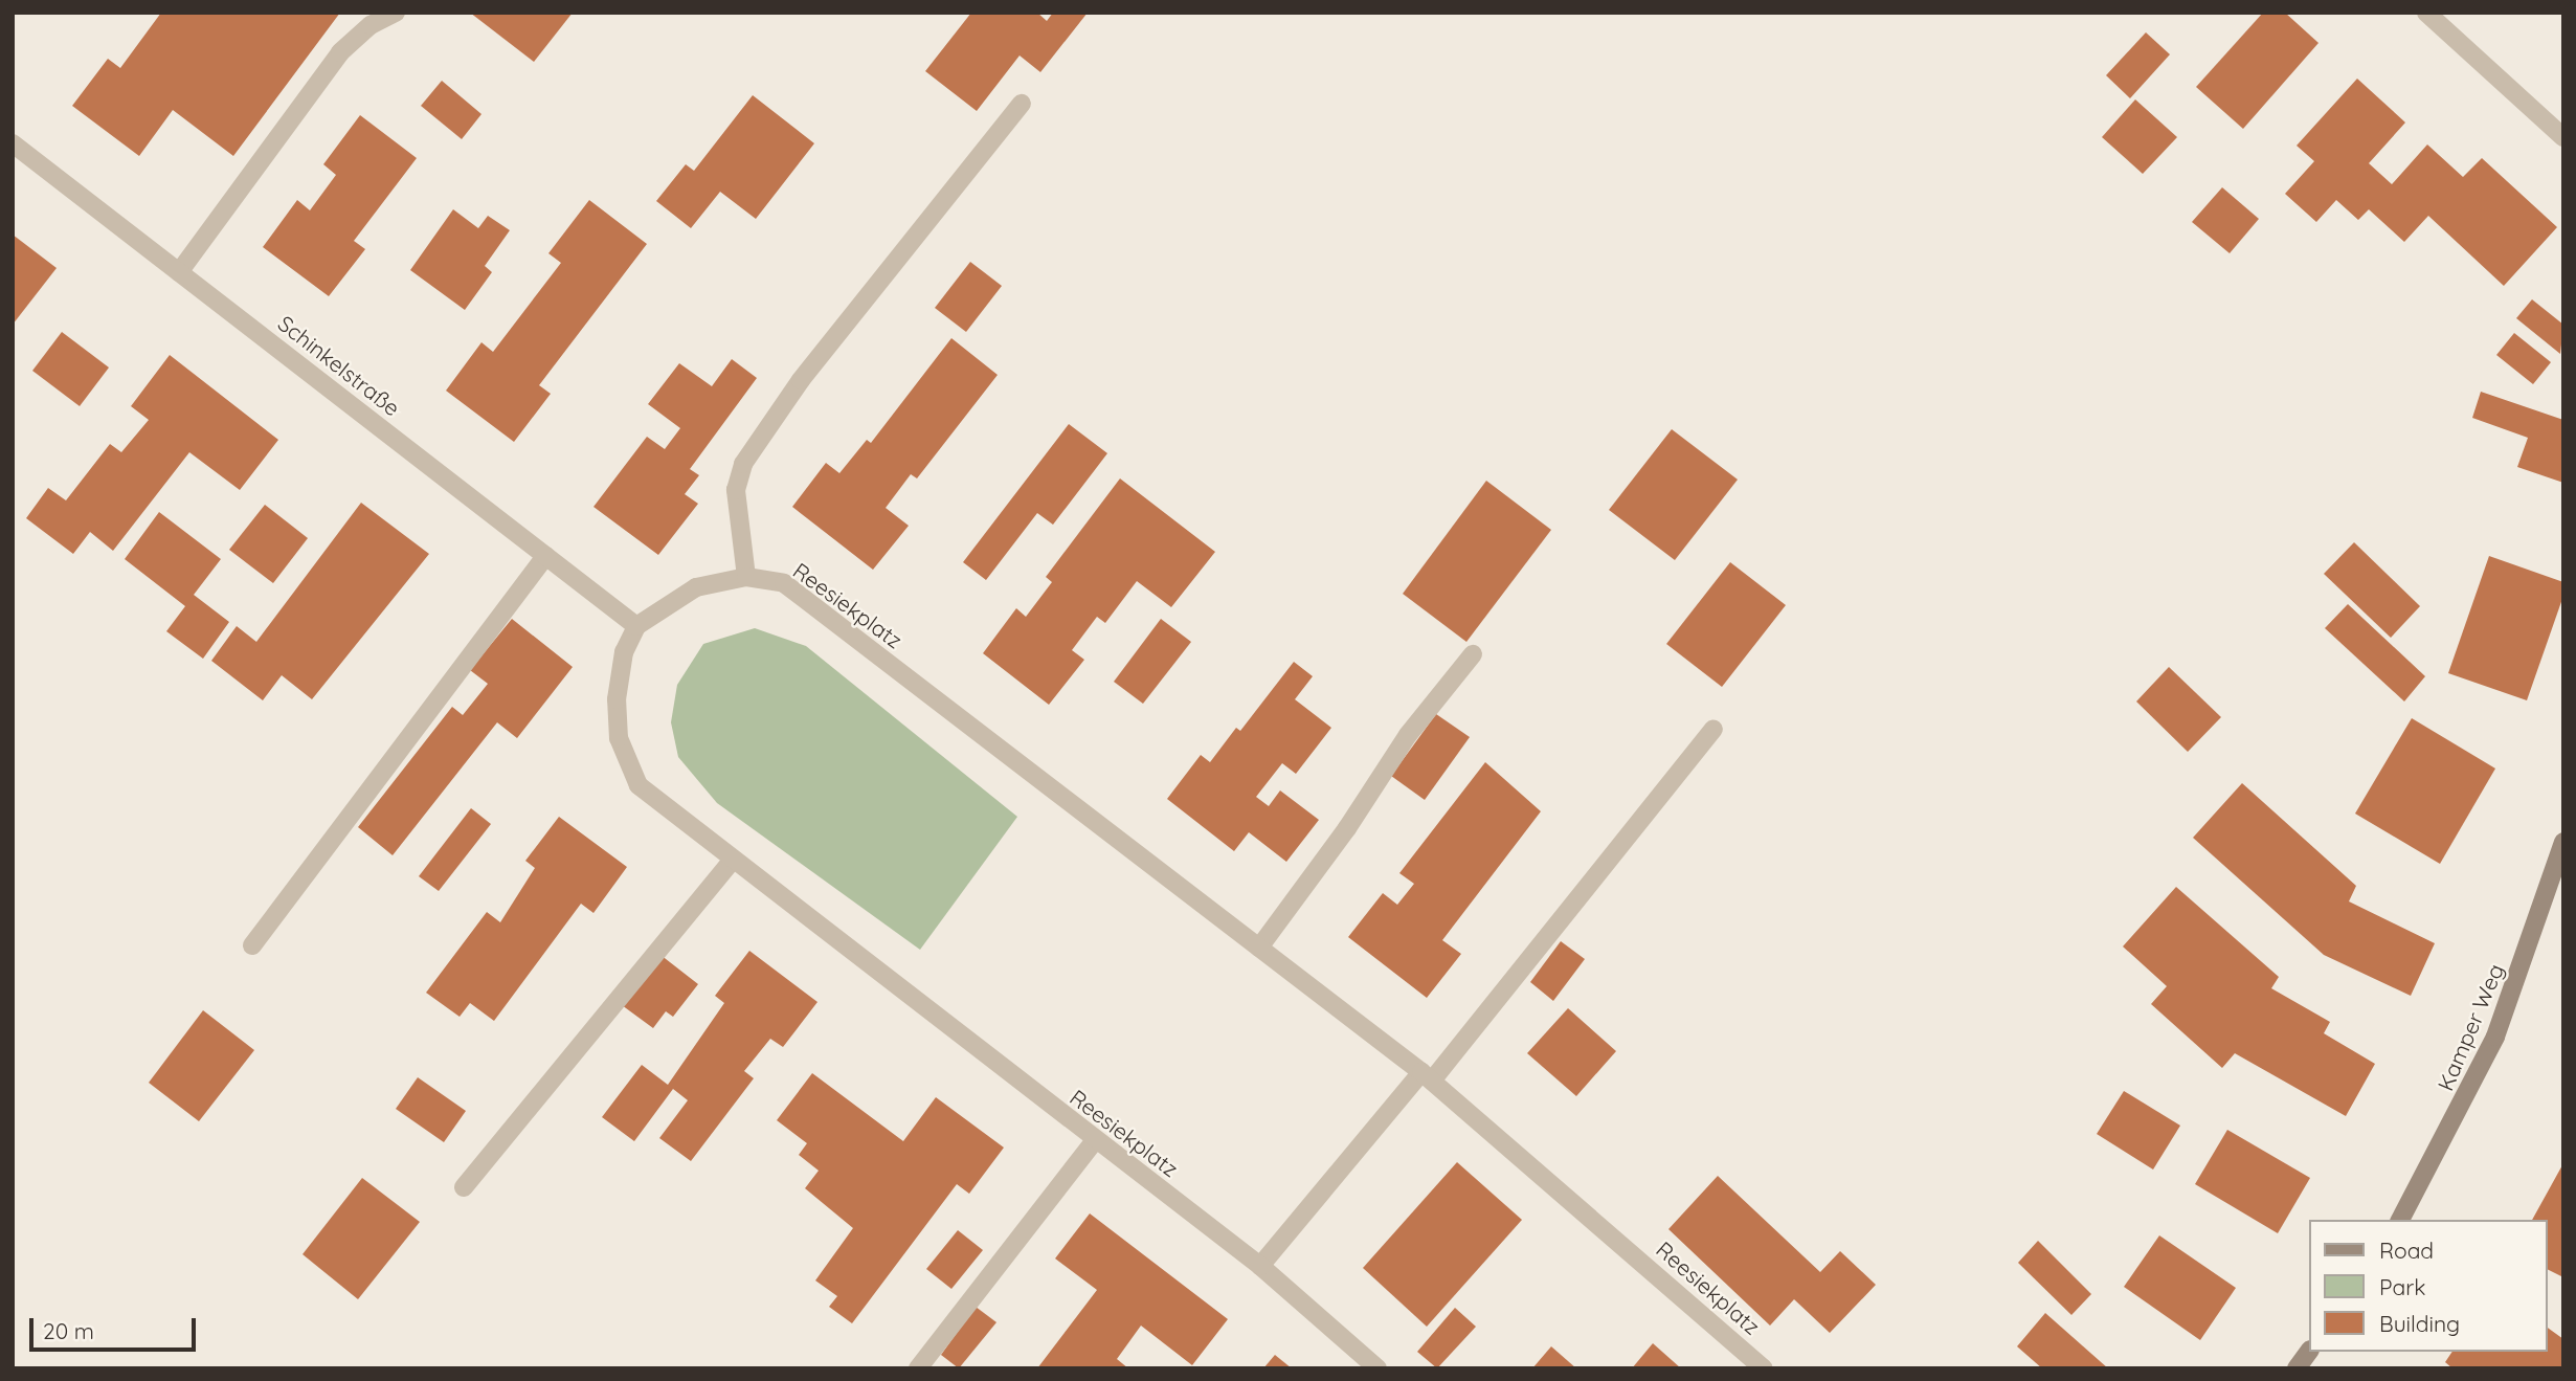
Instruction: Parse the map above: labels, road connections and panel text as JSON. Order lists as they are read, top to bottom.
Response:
{
  "streets": {
    "main road": ["Kamper Weg"],
    "street": ["Schinkelstraße", "Reesiekplatz"]
  },
  "crossings": [
    ["Schinkelstraße", "Reesiekplatz"]
  ],
  "legend": ["Road", "Park", "Building"],
  "scale_bar": "20 m"
}
